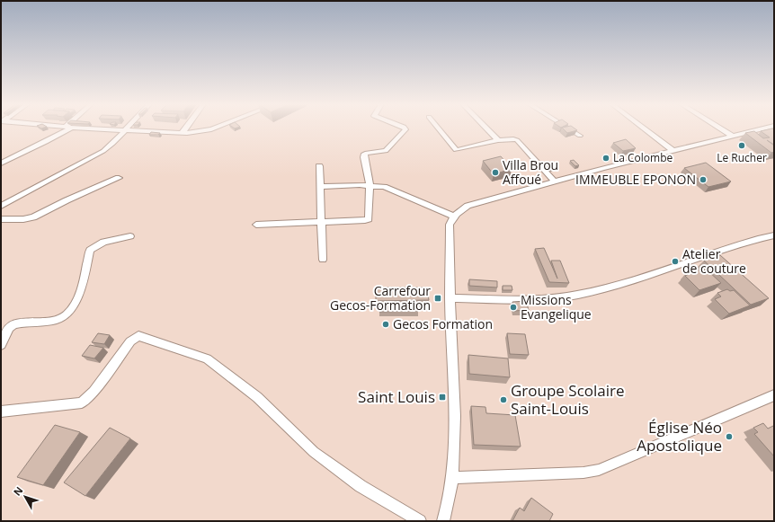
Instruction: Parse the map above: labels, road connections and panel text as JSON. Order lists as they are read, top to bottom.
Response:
{
  "places": {
    "other": [
      "Le Rucher",
      "La Colombe",
      "Villa Brou Affoué",
      "IMMEUBLE EPONON",
      "Atelier de couture",
      "Missions Evangelique",
      "Gecos Formation",
      "Groupe Scolaire Saint-Louis",
      "Église Néo Apostolique"
    ],
    "transit": ["Carrefour Gecos-Formation", "Saint Louis"]
  },
  "north": "top left"
}
